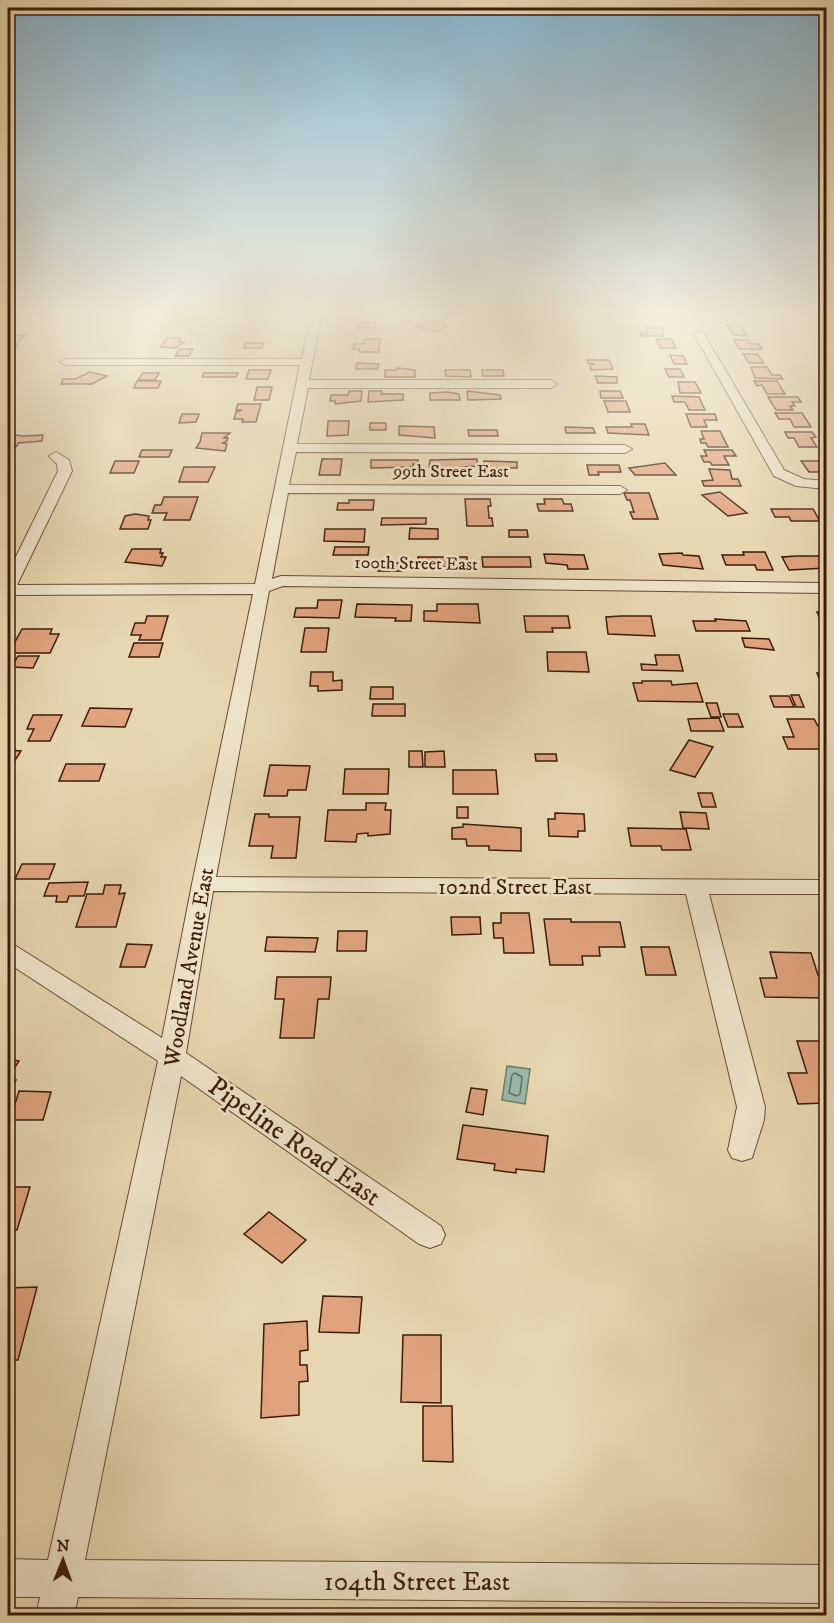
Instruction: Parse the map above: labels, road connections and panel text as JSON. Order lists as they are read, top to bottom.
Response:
{
  "streets": {
    "street": [
      "99th Street East",
      "100th Street East",
      "102nd Street East",
      "Woodland Avenue East",
      "Pipeline Road East",
      "104th Street East"
    ]
  },
  "crossings": [
    ["99th Street East", "Woodland Avenue East"],
    ["100th Street East", "Woodland Avenue East"],
    ["102nd Street East", "Woodland Avenue East"],
    ["Woodland Avenue East", "Pipeline Road East"],
    ["Woodland Avenue East", "104th Street East"]
  ],
  "north": "top"
}
